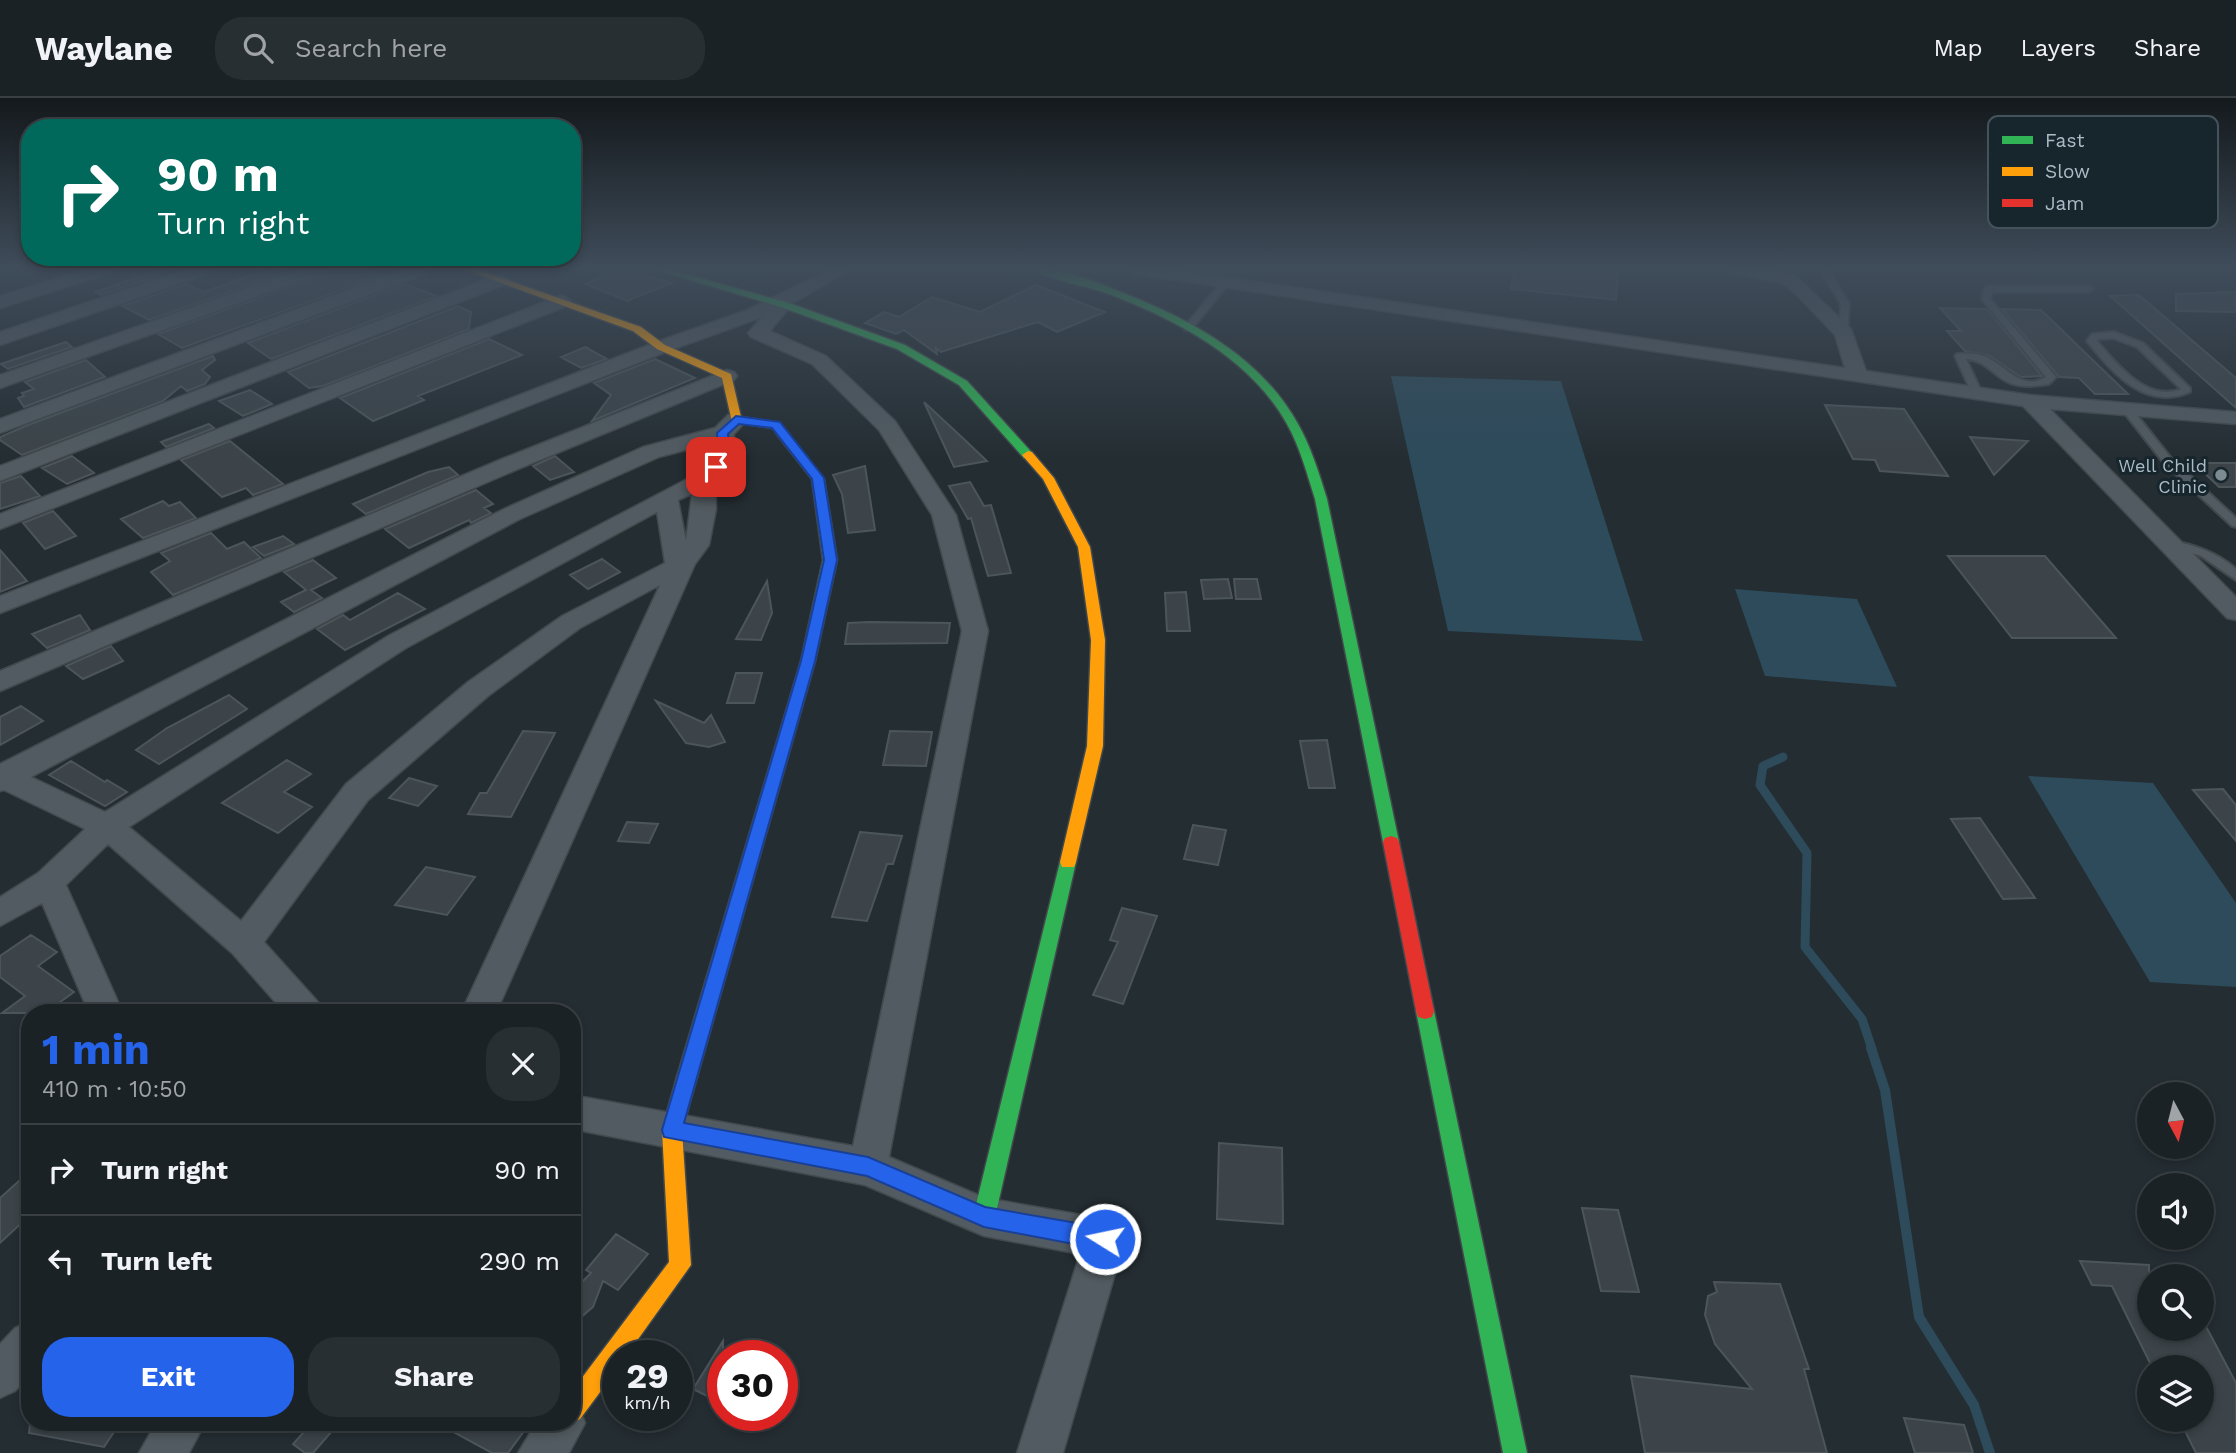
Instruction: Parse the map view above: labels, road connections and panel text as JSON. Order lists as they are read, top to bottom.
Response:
{
  "places": ["Well Child Clinic"],
  "legend": ["Fast", "Slow", "Jam"],
  "north": "bottom",
  "page": {
    "header": "Waylane",
    "search": "Search here",
    "nav": ["Map", "Layers", "Share"],
    "turn": ["90 m", "Turn right"],
    "heading": ["1 min", "410 m · 10:50"],
    "list": [
      {
        "name": "Turn right",
        "value": "90 m"
      },
      {
        "name": "Turn left",
        "value": "290 m"
      }
    ],
    "buttons": ["Exit", "Share"],
    "speed": "29 km/h",
    "limit": "30"
  }
}
